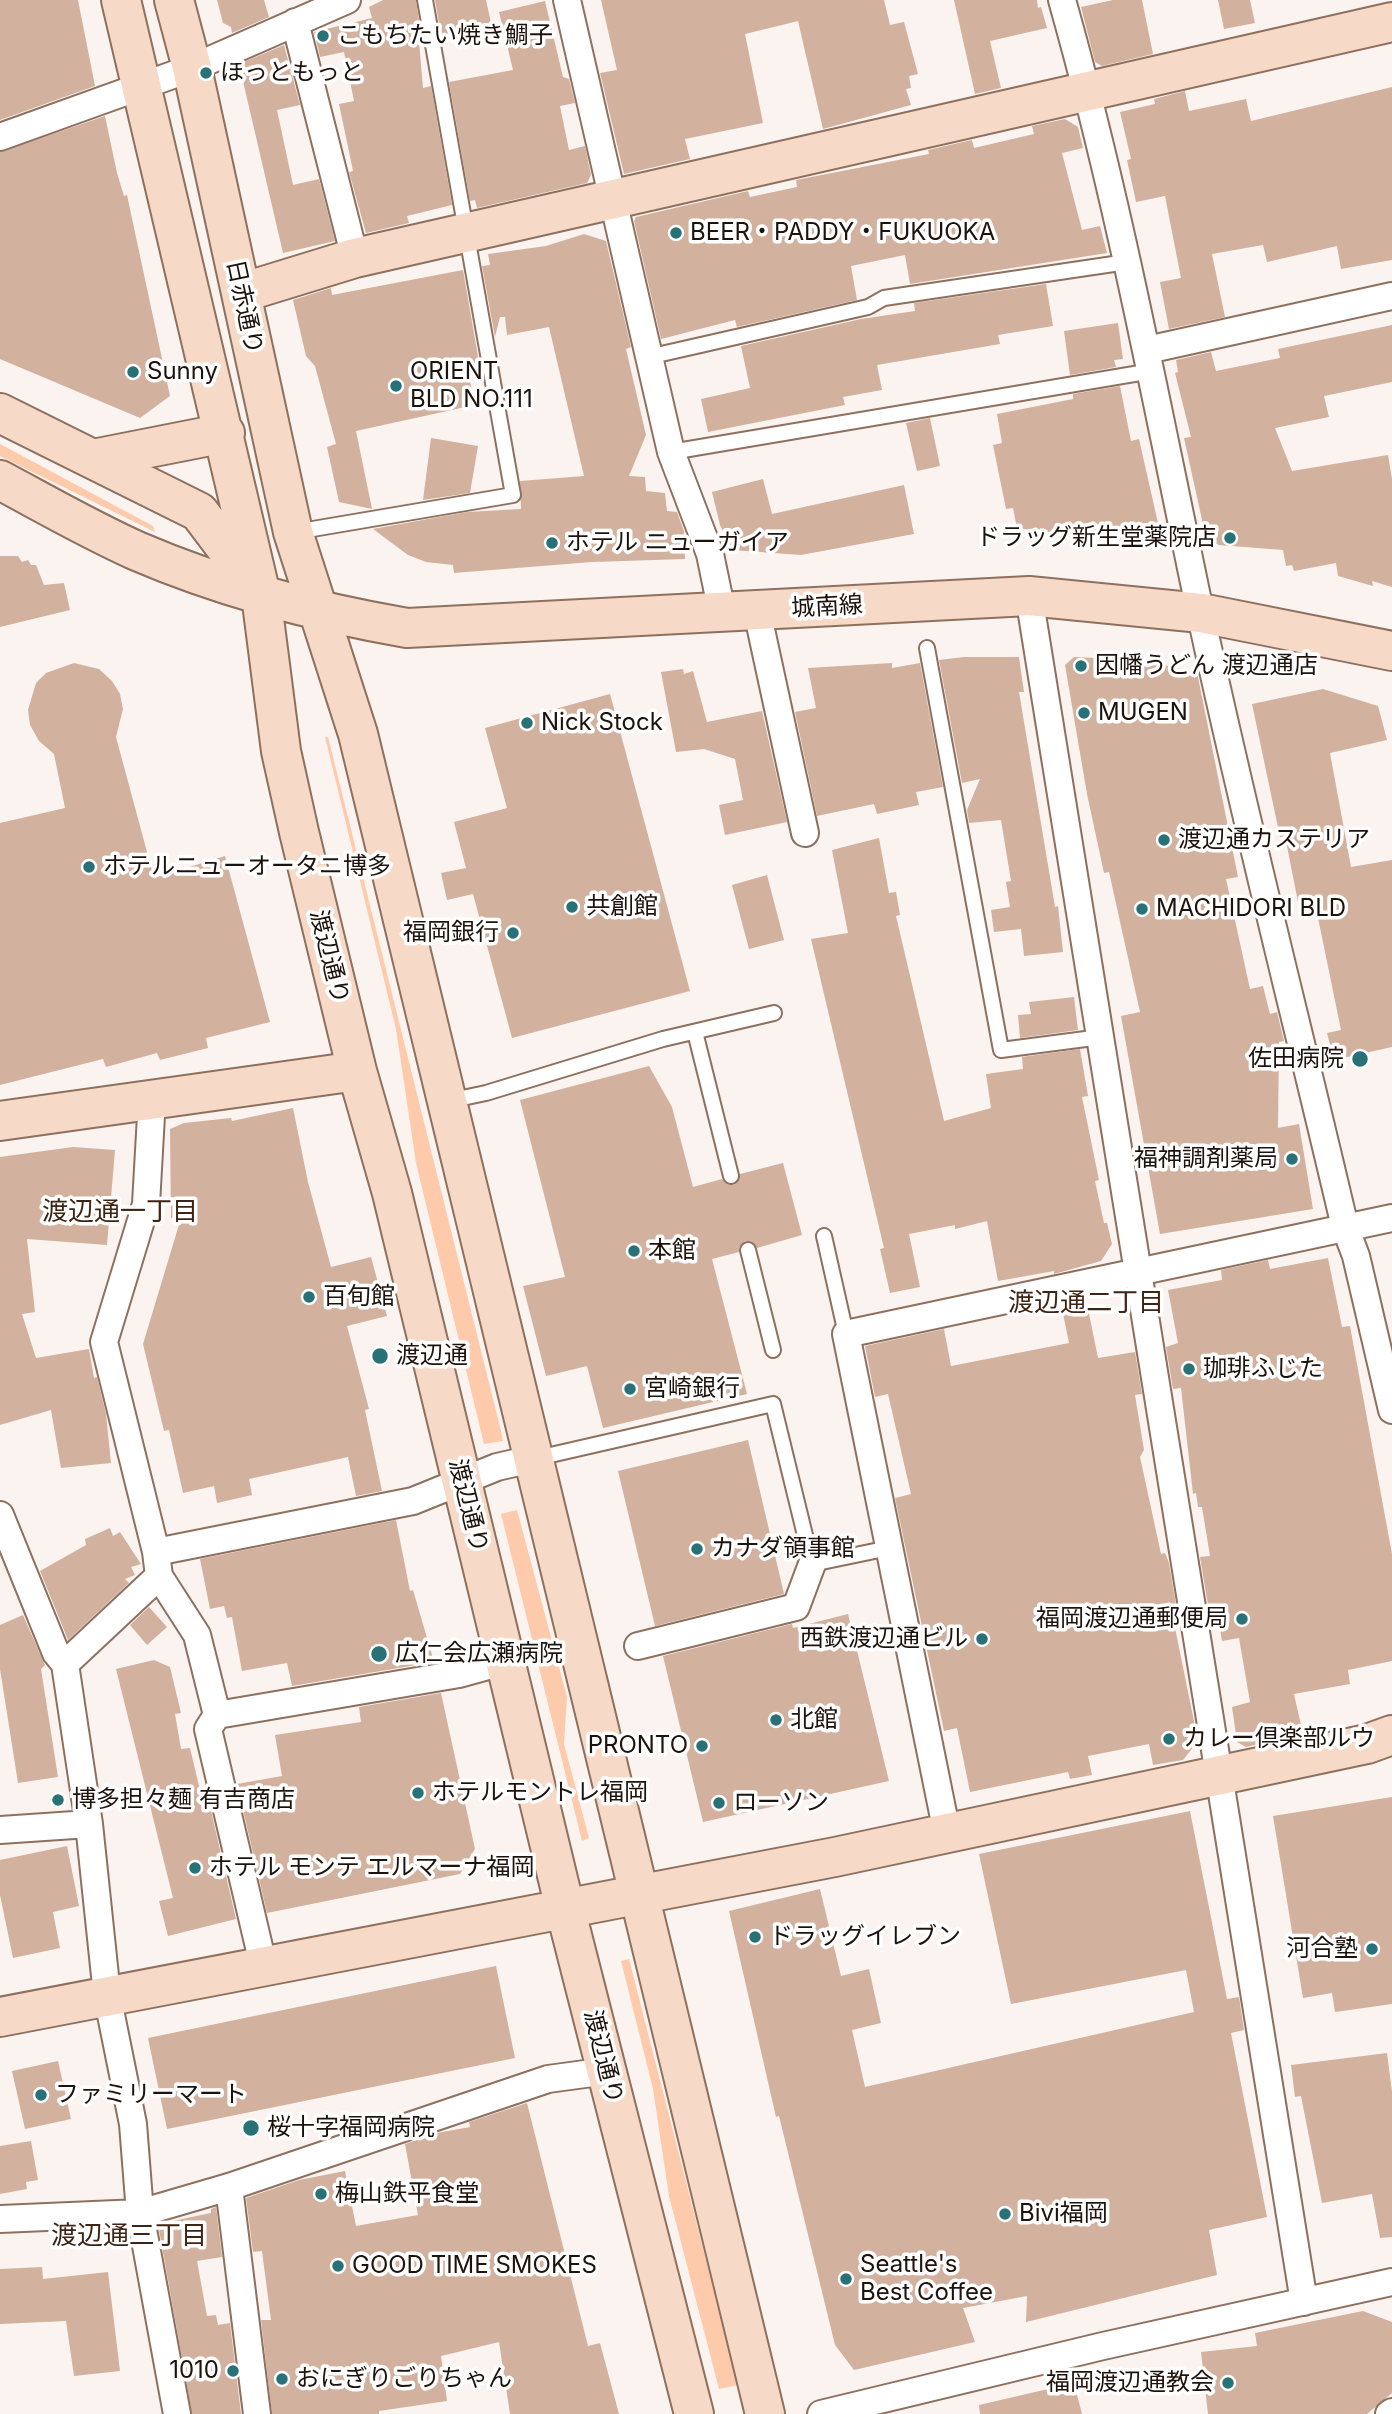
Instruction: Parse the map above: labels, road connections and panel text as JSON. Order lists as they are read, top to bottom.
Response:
{
  "streets": {
    "main road": ["日赤通り", "城南線", "渡辺通り"]
  },
  "crossings": [
    ["日赤通り", "城南線"],
    ["日赤通り", "渡辺通り"],
    ["城南線", "渡辺通り"]
  ],
  "districts": ["渡辺通一丁目", "渡辺通二丁目", "渡辺通三丁目"],
  "places": [
    "こもちたい焼き鯛子",
    "ほっともっと",
    "BEER・PADDY・FUKUOKA",
    "Sunny",
    "ORIENT BLD NO.111",
    "ドラッグ新生堂薬院店",
    "ホテル ニューガイア",
    "因幡うどん 渡辺通店",
    "MUGEN",
    "Nick Stock",
    "渡辺通カステリア",
    "ホテルニューオータニ博多",
    "共創館",
    "MACHIDORI BLD",
    "福岡銀行",
    "佐田病院",
    "福神調剤薬局",
    "本館",
    "百旬館",
    "渡辺通",
    "珈琲ふじた",
    "宮崎銀行",
    "カナダ領事館",
    "福岡渡辺通郵便局",
    "西鉄渡辺通ビル",
    "広仁会広瀬病院",
    "北館",
    "カレー倶楽部ルウ",
    "PRONTO",
    "ホテルモントレ福岡",
    "博多担々麺 有吉商店",
    "ローソン",
    "ホテル モンテ エルマーナ福岡",
    "ドラッグイレブン",
    "河合塾",
    "ファミリーマート",
    "桜十字福岡病院",
    "梅山鉄平食堂",
    "Bivi福岡",
    "GOOD TIME SMOKES",
    "Seattle's Best Coffee",
    "1010",
    "おにぎりごりちゃん",
    "福岡渡辺通教会"
  ]
}
